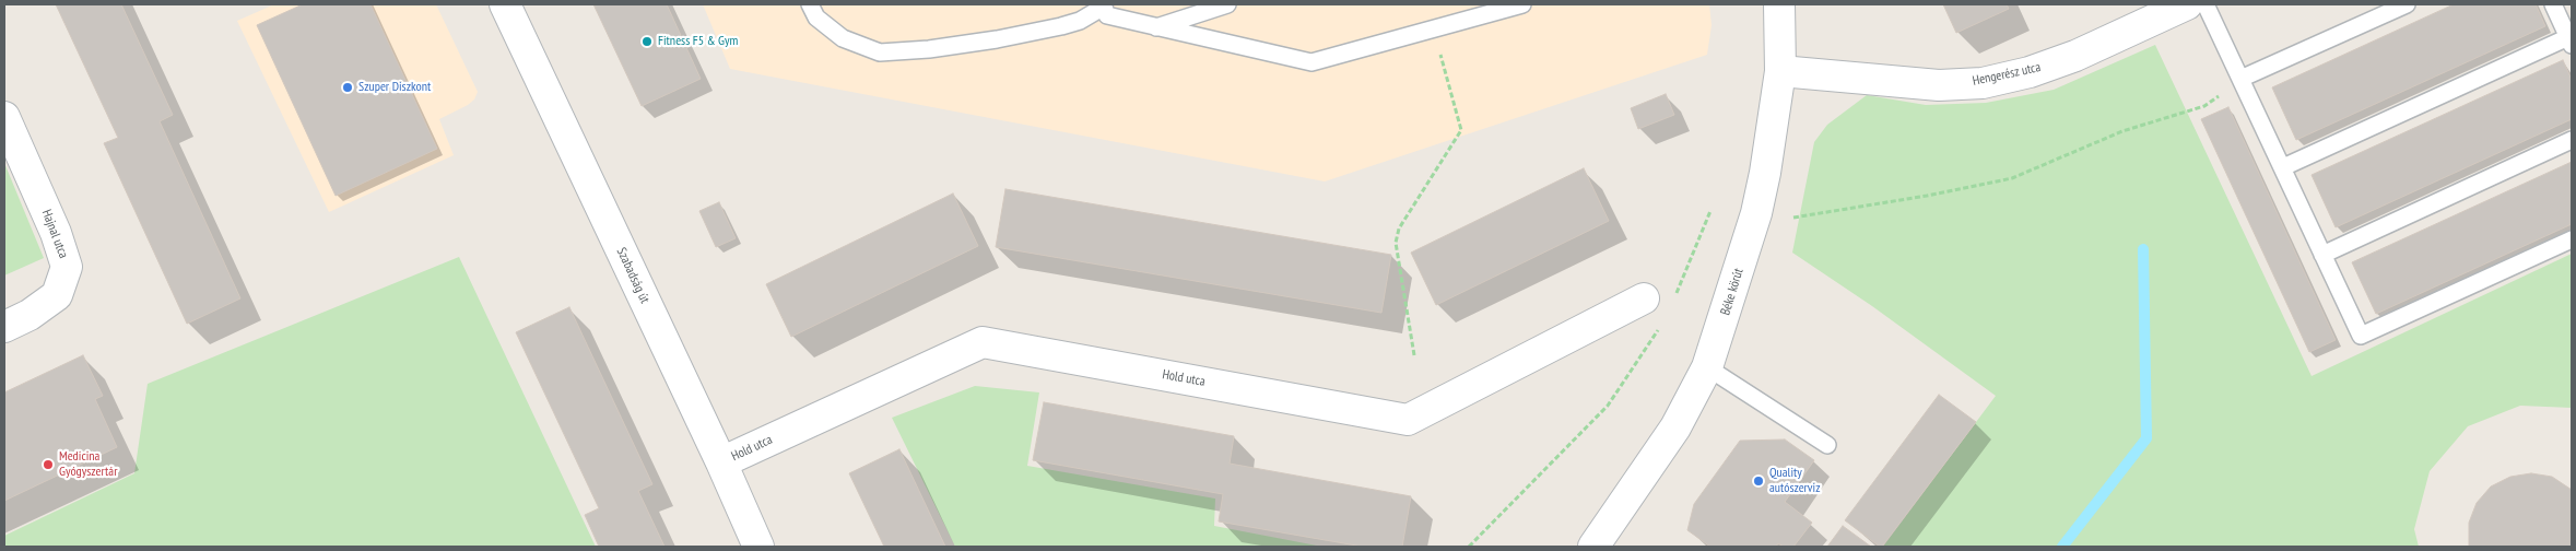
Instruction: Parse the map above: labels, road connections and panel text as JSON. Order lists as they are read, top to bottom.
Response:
{
  "streets": {
    "street": [
      "Hengerész utca",
      "Hajnal utca",
      "Szabadság út",
      "Béke körút",
      "Hold utca"
    ]
  },
  "crossings": [
    ["Hengerész utca", "Béke körút"],
    ["Szabadság út", "Hold utca"]
  ],
  "places": [
    "Fitness F5 & Gym",
    "Szuper Diszkont",
    "Medicina Gyógyszertár",
    "Quality autószerviz"
  ]
}
